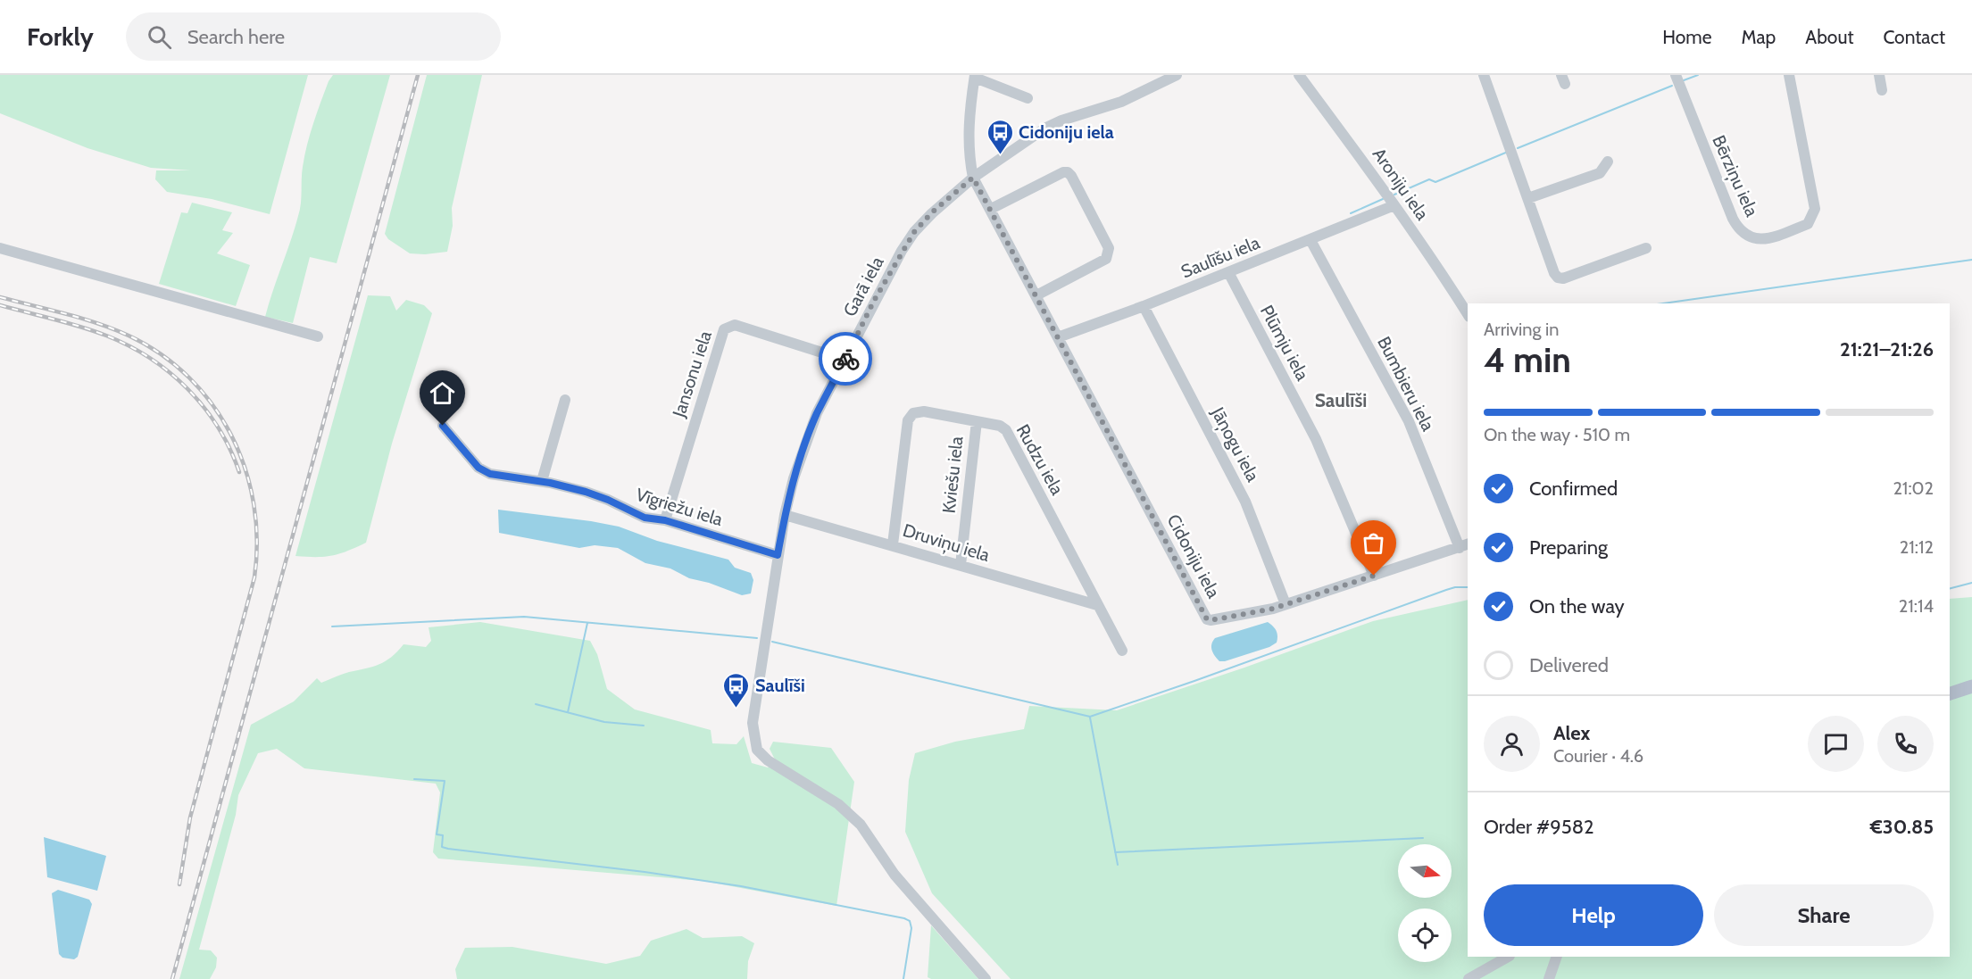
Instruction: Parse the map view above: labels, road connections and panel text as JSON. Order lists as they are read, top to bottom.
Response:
{
  "streets": {
    "street": [
      "Bērziņu iela",
      "Aroniju iela",
      "Saulīšu iela",
      "Garā iela",
      "Plūmju iela",
      "Jansonu iela",
      "Bumbieru iela",
      "Jāņogu iela",
      "Rudzu iela",
      "Kviešu iela",
      "Vīgriežu iela",
      "Druviņu iela",
      "Cidoniju iela"
    ]
  },
  "crossings": [
    ["Aroniju iela", "Saulīšu iela"],
    ["Saulīšu iela", "Plūmju iela"],
    ["Saulīšu iela", "Bumbieru iela"],
    ["Saulīšu iela", "Jāņogu iela"],
    ["Saulīšu iela", "Cidoniju iela"],
    ["Garā iela", "Jansonu iela"],
    ["Garā iela", "Vīgriežu iela"],
    ["Garā iela", "Druviņu iela"],
    ["Garā iela", "Cidoniju iela"],
    ["Plūmju iela", "Cidoniju iela"],
    ["Jansonu iela", "Vīgriežu iela"],
    ["Bumbieru iela", "Cidoniju iela"],
    ["Jāņogu iela", "Cidoniju iela"],
    ["Rudzu iela", "Kviešu iela"],
    ["Rudzu iela", "Druviņu iela"],
    ["Kviešu iela", "Druviņu iela"]
  ],
  "districts": ["Saulīši"],
  "places": {
    "bus stop": ["Cidoniju iela", "Saulīši"]
  },
  "north": "right",
  "page": {
    "header": "Forkly",
    "search": "Search here",
    "nav": [
      "Home",
      "Map",
      "About",
      "Contact"
    ],
    "heading": ["4 min", "Arriving in", "21:21–21:26"],
    "panel": [
      "Alex",
      "Courier · 4.6",
      "Order #9582",
      "€30.85"
    ],
    "bar": "On the way · 510 m",
    "list": [
      ["Confirmed", "21:02"],
      ["Preparing", "21:12"],
      ["On the way", "21:14"],
      "Delivered"
    ],
    "buttons": ["Help", "Share"]
  }
}
